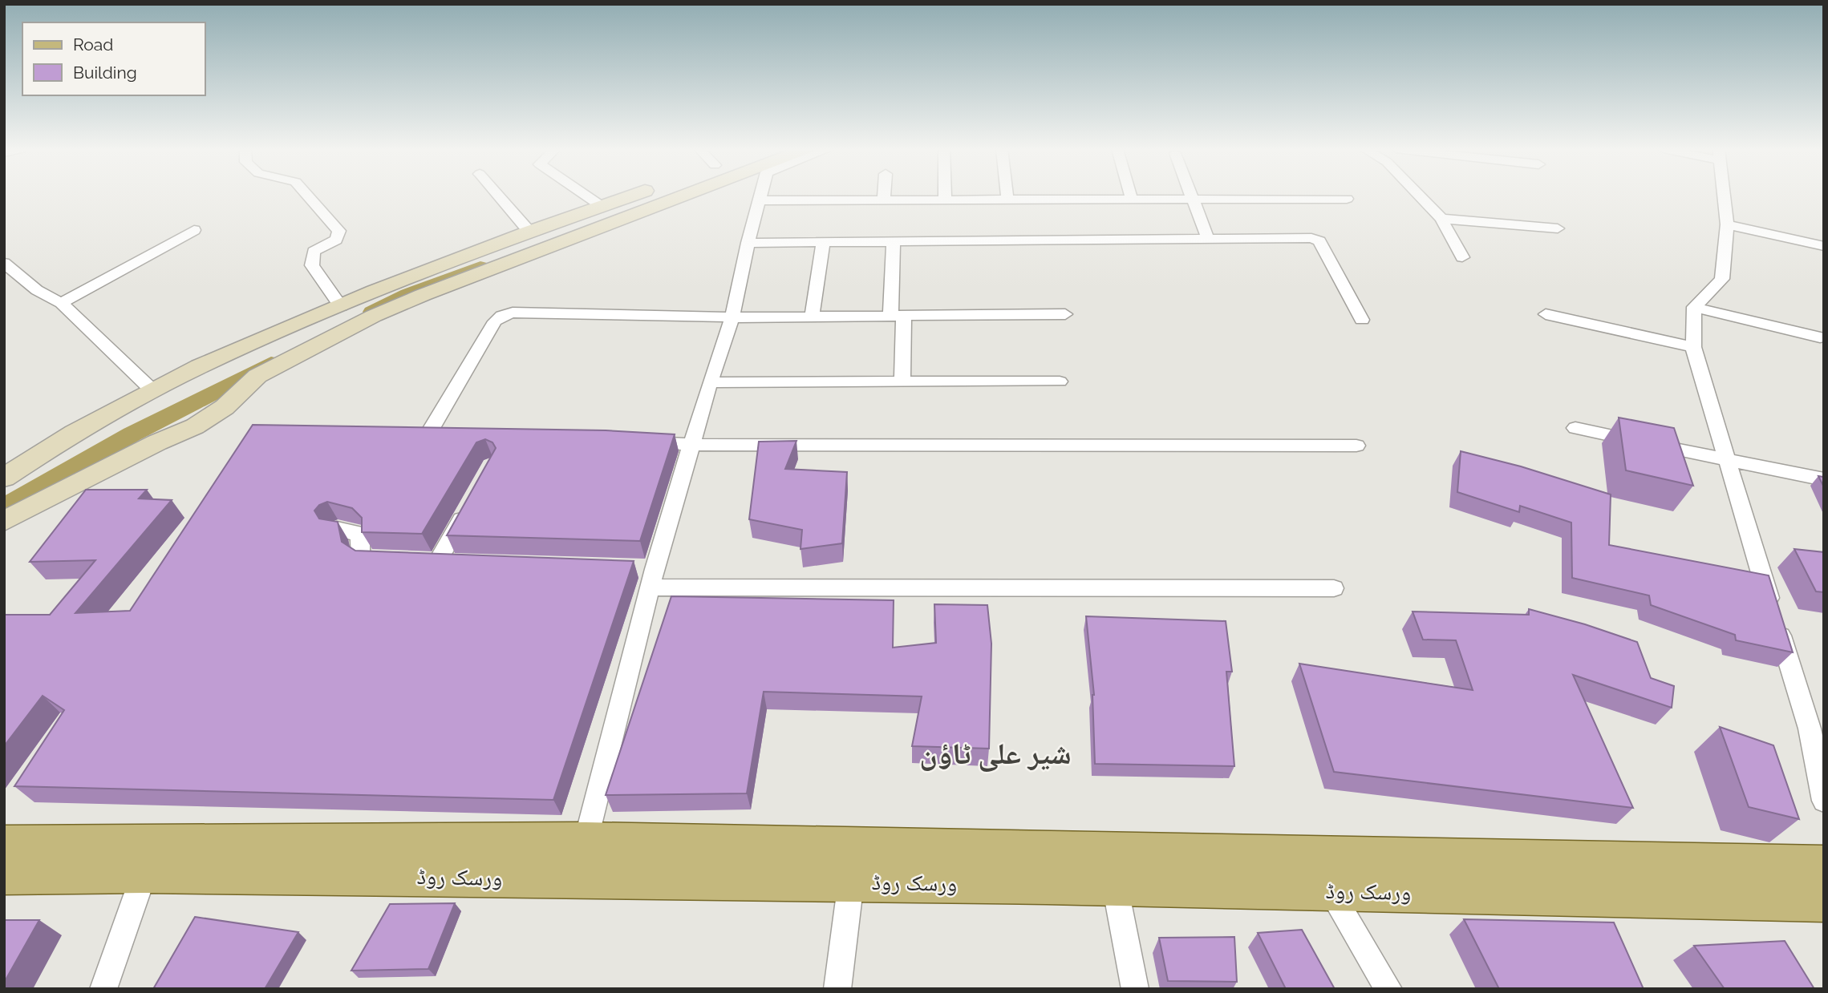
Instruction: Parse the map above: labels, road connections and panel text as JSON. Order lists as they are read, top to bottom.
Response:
{
  "streets": {
    "main road": ["ورسک روڈ"]
  },
  "districts": ["شیر علی ٹاؤن"],
  "legend": ["Road", "Building"]
}
